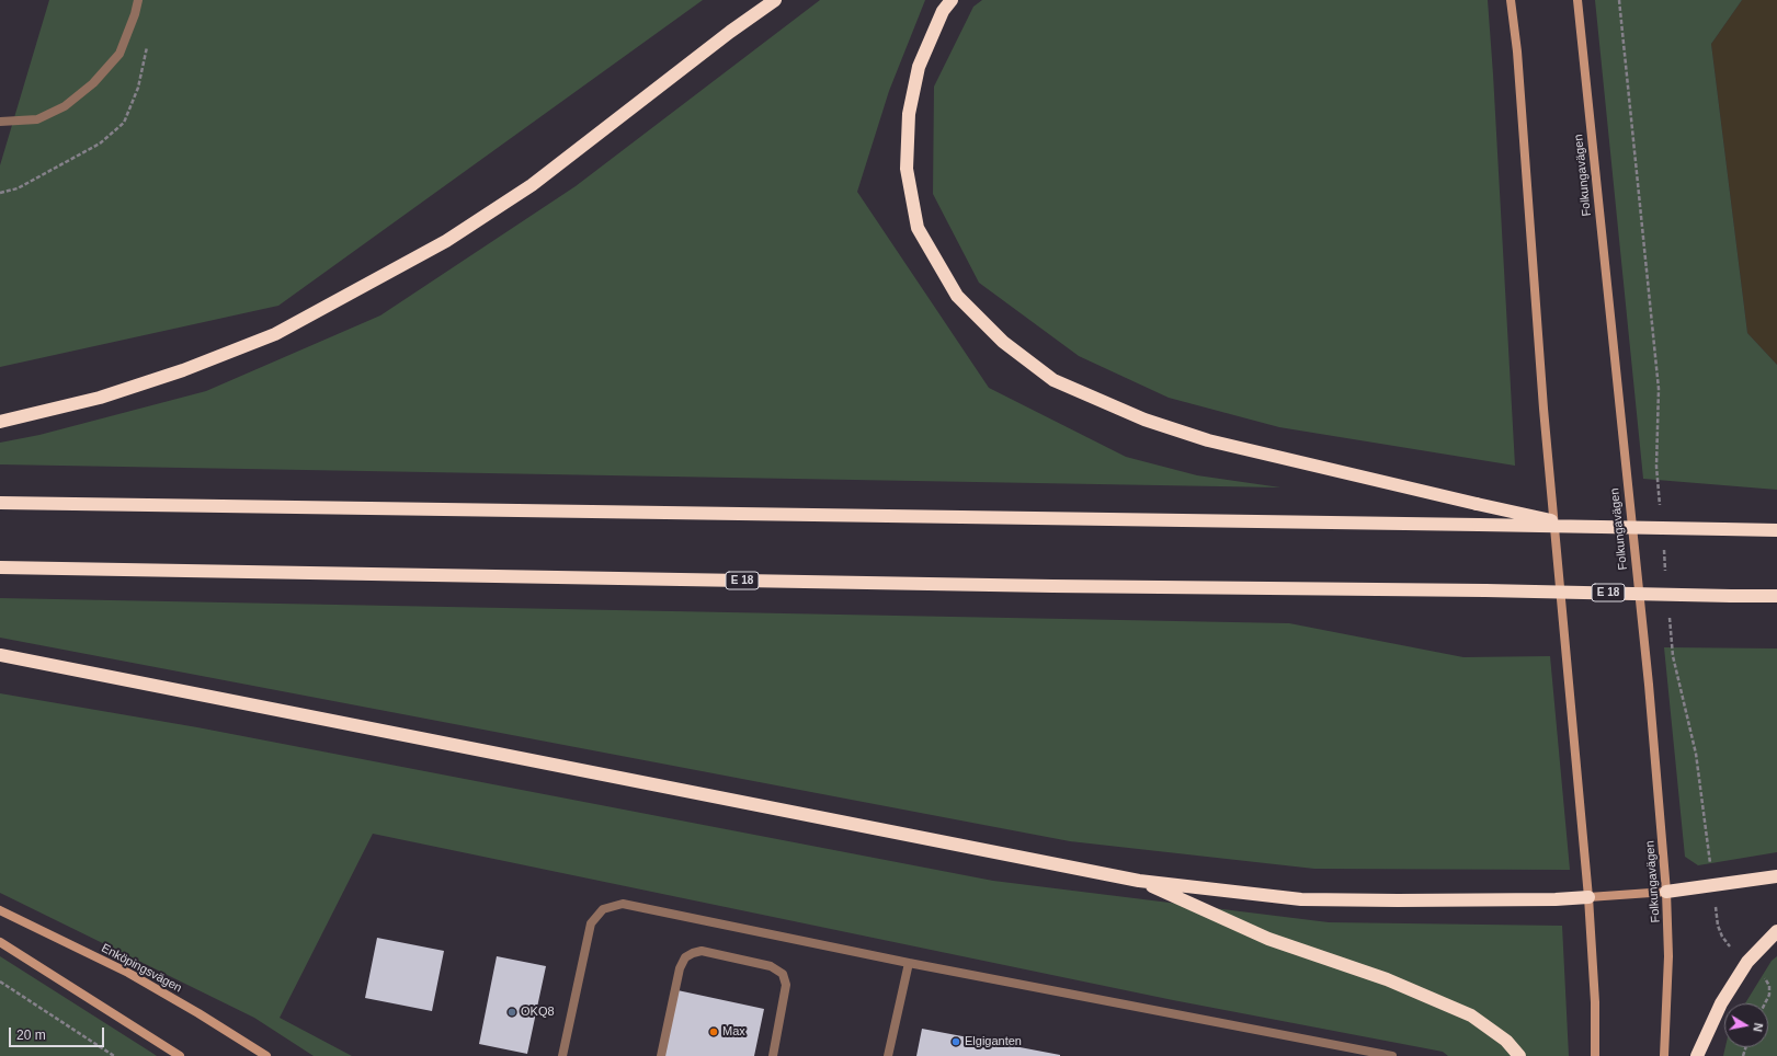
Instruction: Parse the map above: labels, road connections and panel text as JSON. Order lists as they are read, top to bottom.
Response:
{
  "streets": {
    "highway": ["E 18"],
    "main road": ["Folkungavägen", "Enköpingsvägen"]
  },
  "places": ["OKQ8", "Max", "Elgiganten"],
  "scale_bar": "20 m",
  "north": "right"
}
